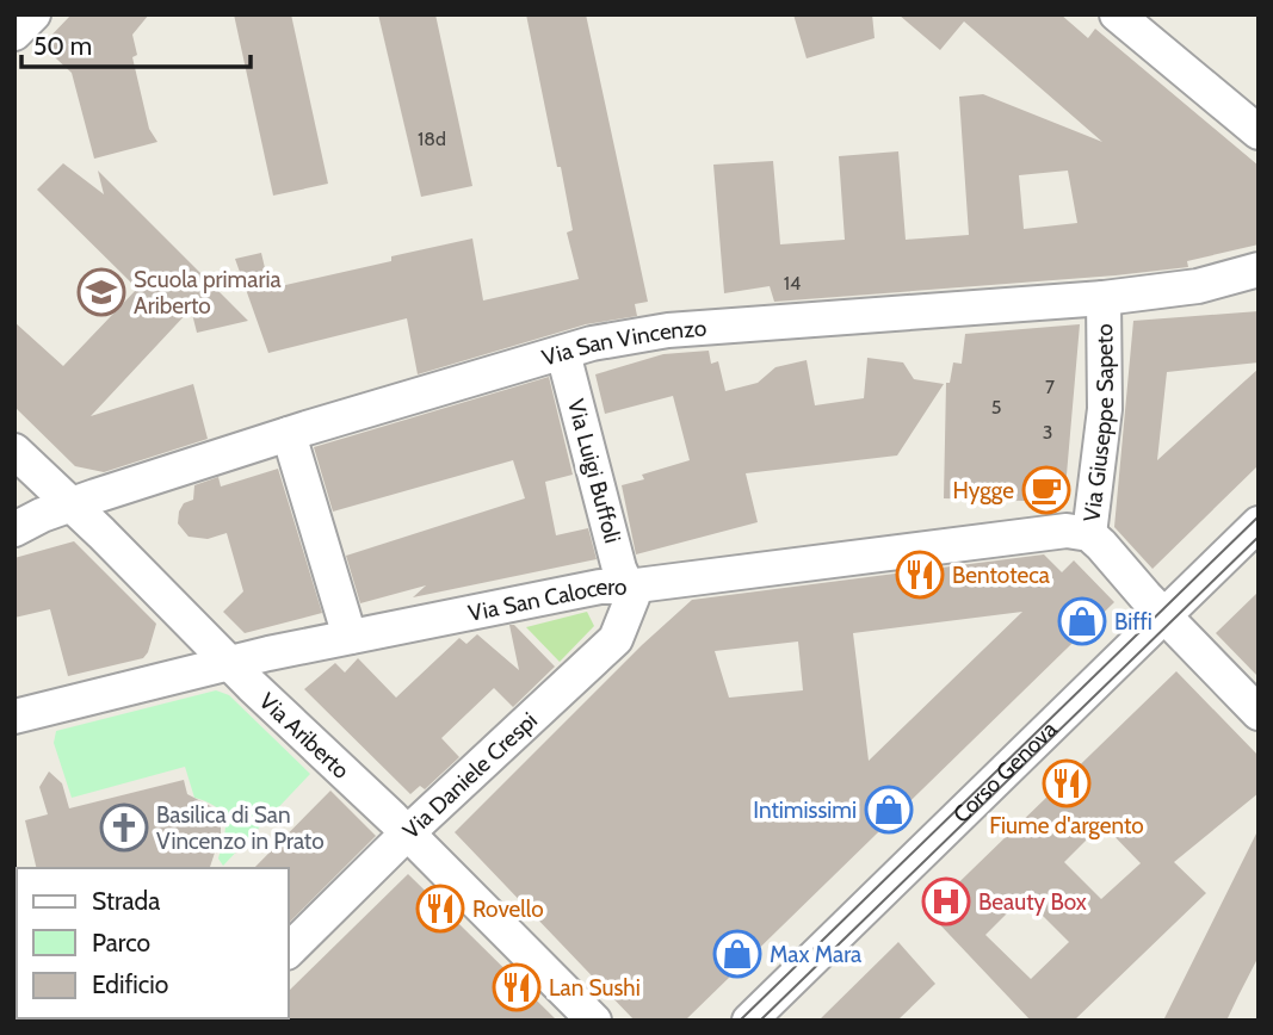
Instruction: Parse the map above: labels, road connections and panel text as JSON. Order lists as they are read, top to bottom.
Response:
{
  "streets": {
    "street": [
      "Via San Vincenzo",
      "Via Giuseppe Sapeto",
      "Via Luigi Buffoli",
      "Via San Calocero",
      "Via Ariberto",
      "Corso Genova",
      "Via Daniele Crespi"
    ]
  },
  "crossings": [
    ["Via San Vincenzo", "Via Giuseppe Sapeto"],
    ["Via San Vincenzo", "Via Luigi Buffoli"],
    ["Via San Vincenzo", "Via Ariberto"],
    ["Via Giuseppe Sapeto", "Via San Calocero"],
    ["Via Giuseppe Sapeto", "Corso Genova"],
    ["Via Luigi Buffoli", "Via San Calocero"],
    ["Via Luigi Buffoli", "Via Daniele Crespi"],
    ["Via San Calocero", "Via Ariberto"],
    ["Via San Calocero", "Via Daniele Crespi"],
    ["Via Ariberto", "Via Daniele Crespi"]
  ],
  "places": {
    "school or university": ["Scuola primaria Ariberto"],
    "cafe": ["Hygge"],
    "restaurant": [
      "Bentoteca",
      "Fiume d'argento",
      "Rovello",
      "Lan Sushi"
    ],
    "shop": ["Biffi", "Intimissimi", "Max Mara"],
    "church": ["Basilica di San Vincenzo in Prato"],
    "hospital": ["Beauty Box"]
  },
  "house_numbers": [
    "18d",
    "14",
    "7",
    "5",
    "3"
  ],
  "legend": ["Strada", "Parco", "Edificio"],
  "scale_bar": "50 m"
}
